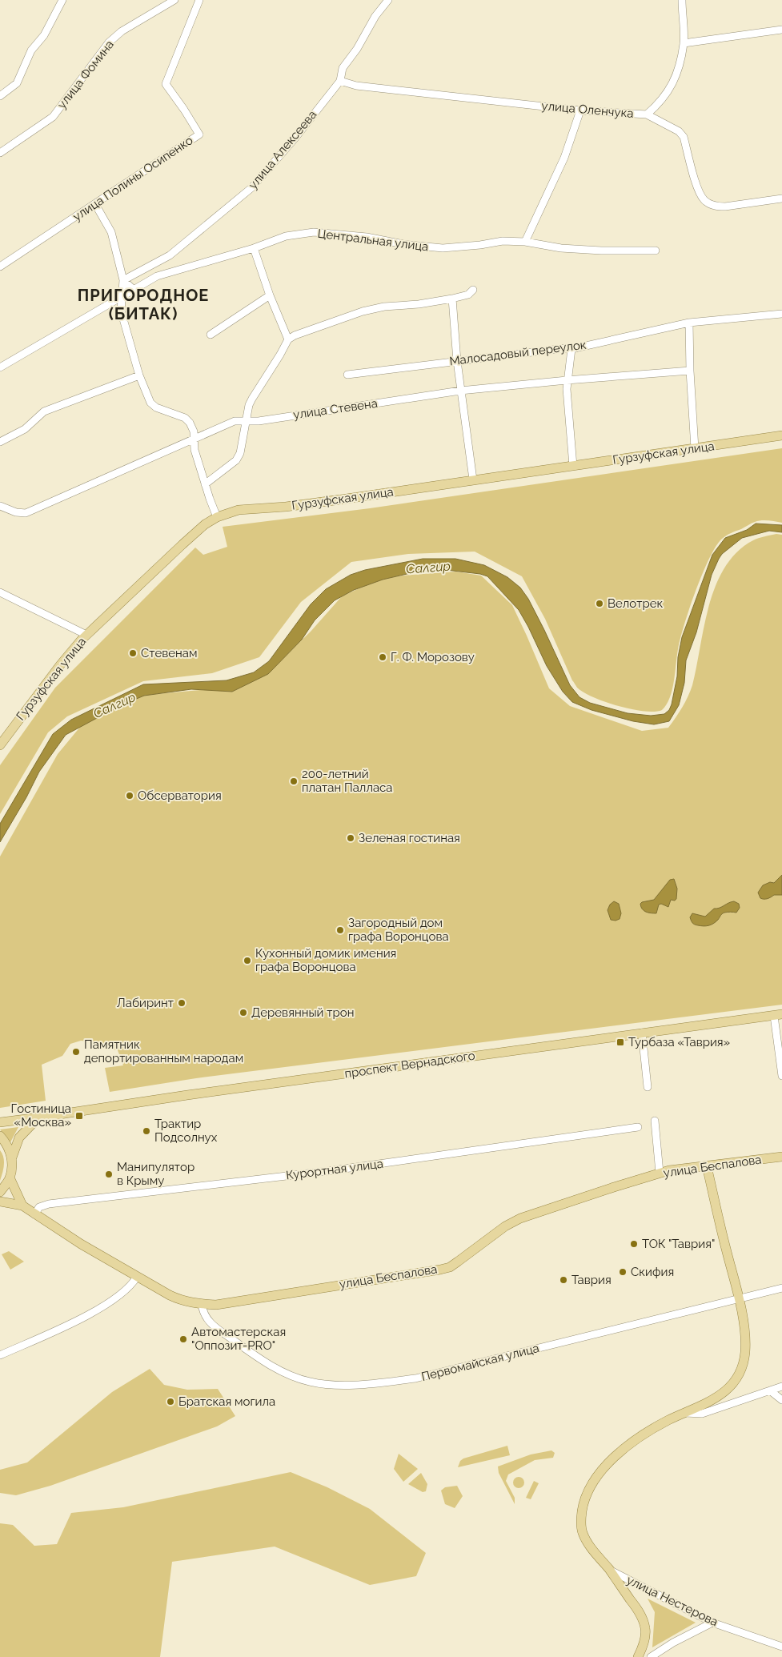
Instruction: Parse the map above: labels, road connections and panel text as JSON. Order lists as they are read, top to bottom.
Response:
{
  "streets": {
    "main road": ["Гурзуфская улица", "проспект Вернадского", "улица Беспалова"],
    "street": [
      "улица Фомина",
      "улица Оленчука",
      "улица Алексеева",
      "улица Полины Осипенко",
      "Центральная улица",
      "Малосадовый переулок",
      "улица Стевена",
      "Курортная улица",
      "Первомайская улица",
      "улица Нестерова"
    ]
  },
  "crossings": [
    ["улица Оленчука", "улица Алексеева"],
    ["улица Беспалова", "Курортная улица"],
    ["улица Беспалова", "Первомайская улица"]
  ],
  "districts": ["ПРИГОРОДНОЕ (БИТАК)"],
  "water": ["Салгир"],
  "places": {
    "other": [
      "Велотрек",
      "Стевенам",
      "Г. Ф. Морозову",
      "200-летний платан Палласа",
      "Обсерватория",
      "Зеленая гостиная",
      "Загородный дом графа Воронцова",
      "Кухонный домик имения графа Воронцова",
      "Лабиринт",
      "Деревянный трон",
      "Памятник депортированным народам",
      "Трактир Подсолнух",
      "Манипулятор в Крыму",
      "ТОК \"Таврия\"",
      "Скифия",
      "Таврия",
      "Автомастерская \"Оппозит-PRO\"",
      "Братская могила"
    ],
    "transit": ["Турбаза «Таврия»", "Гостиница «Москва»"]
  }
}
